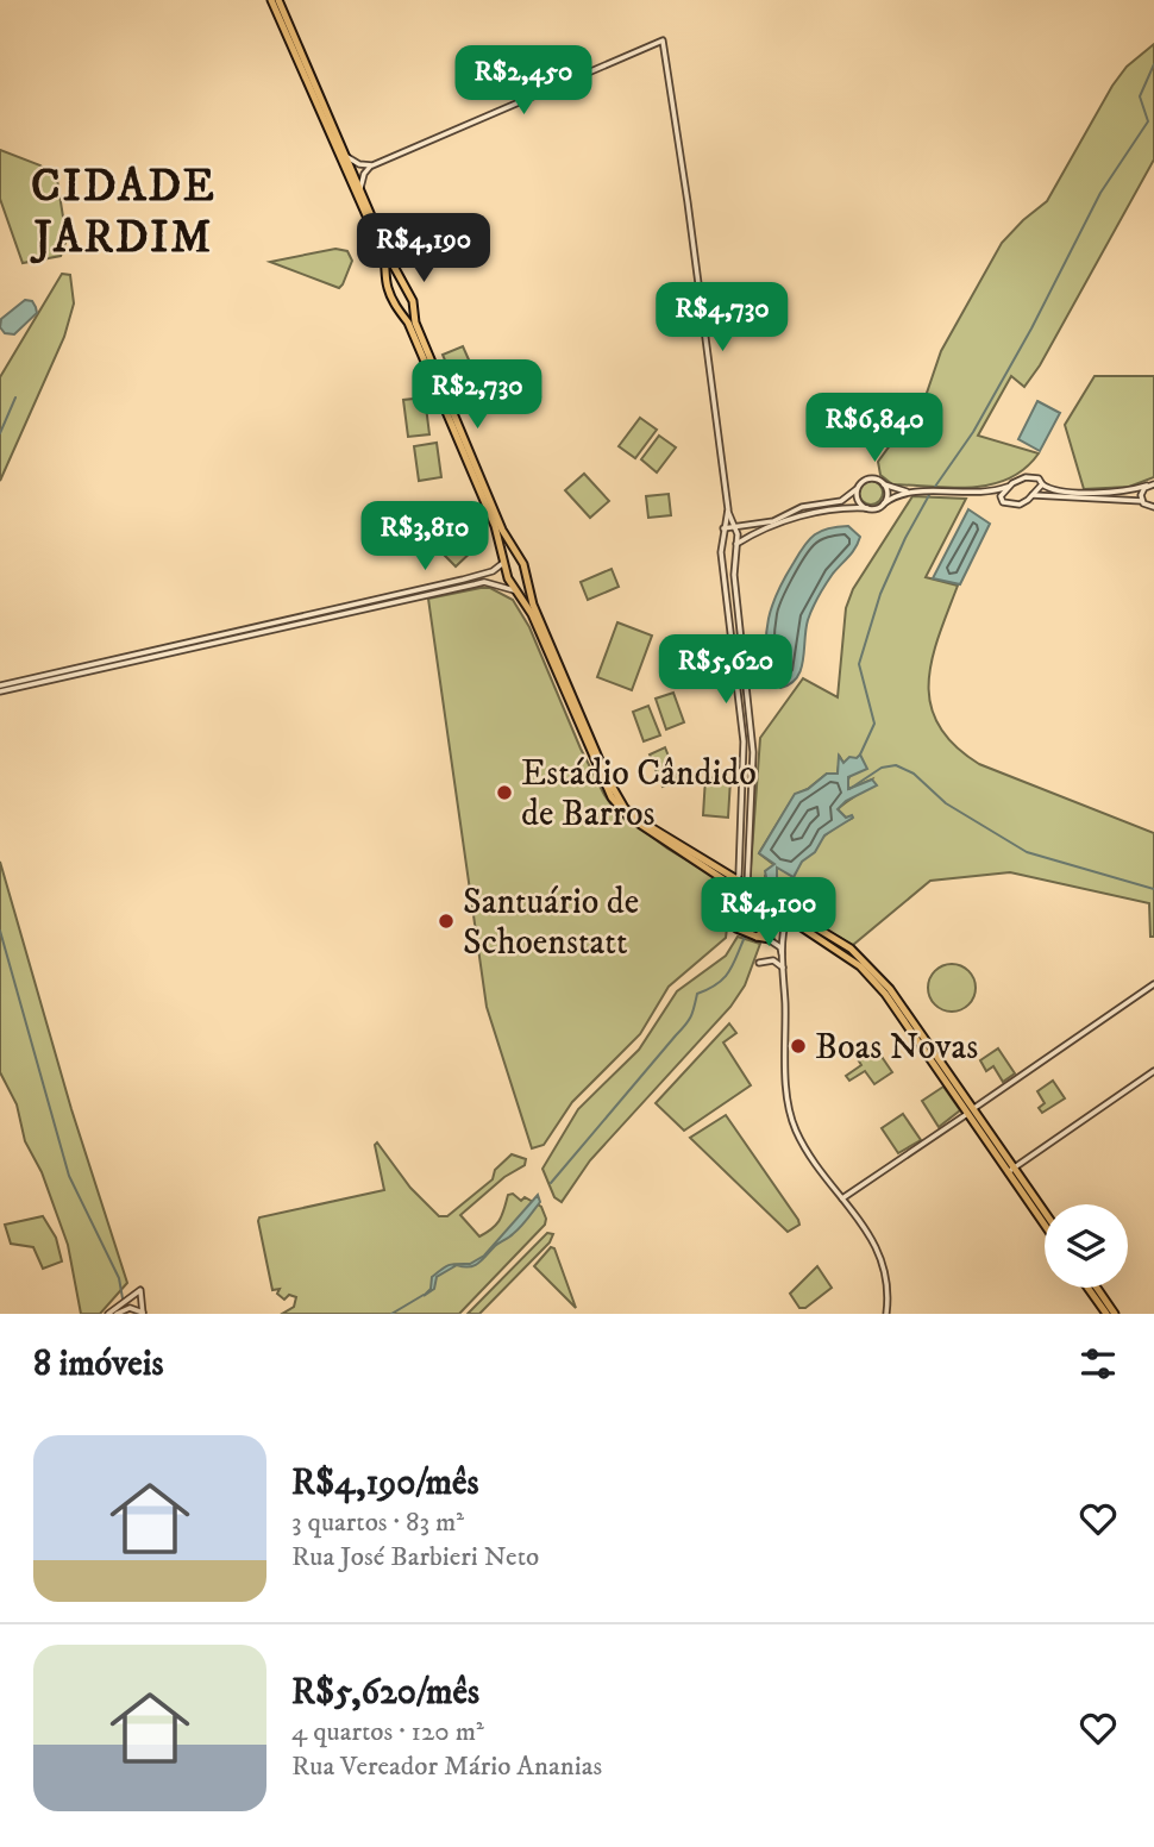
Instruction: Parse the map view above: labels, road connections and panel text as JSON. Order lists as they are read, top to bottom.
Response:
{
  "districts": ["CIDADE JARDIM"],
  "places": ["Estádio Cândido de Barros", "Santuário de Schoenstatt", "Boas Novas"],
  "page": {
    "price": [
      "R$2,450",
      "R$4,190",
      "R$4,730",
      "R$2,730",
      "R$6,840",
      "R$3,810",
      "R$5,620",
      "R$4,100"
    ],
    "heading": "8 imóveis",
    "list": [
      {
        "name": "R$4,190/mês",
        "note": "3 quartos · 83 m² · Rua José Barbieri Neto"
      },
      {
        "name": "R$5,620/mês",
        "note": "4 quartos · 120 m² · Rua Vereador Mário Ananias"
      }
    ]
  }
}
